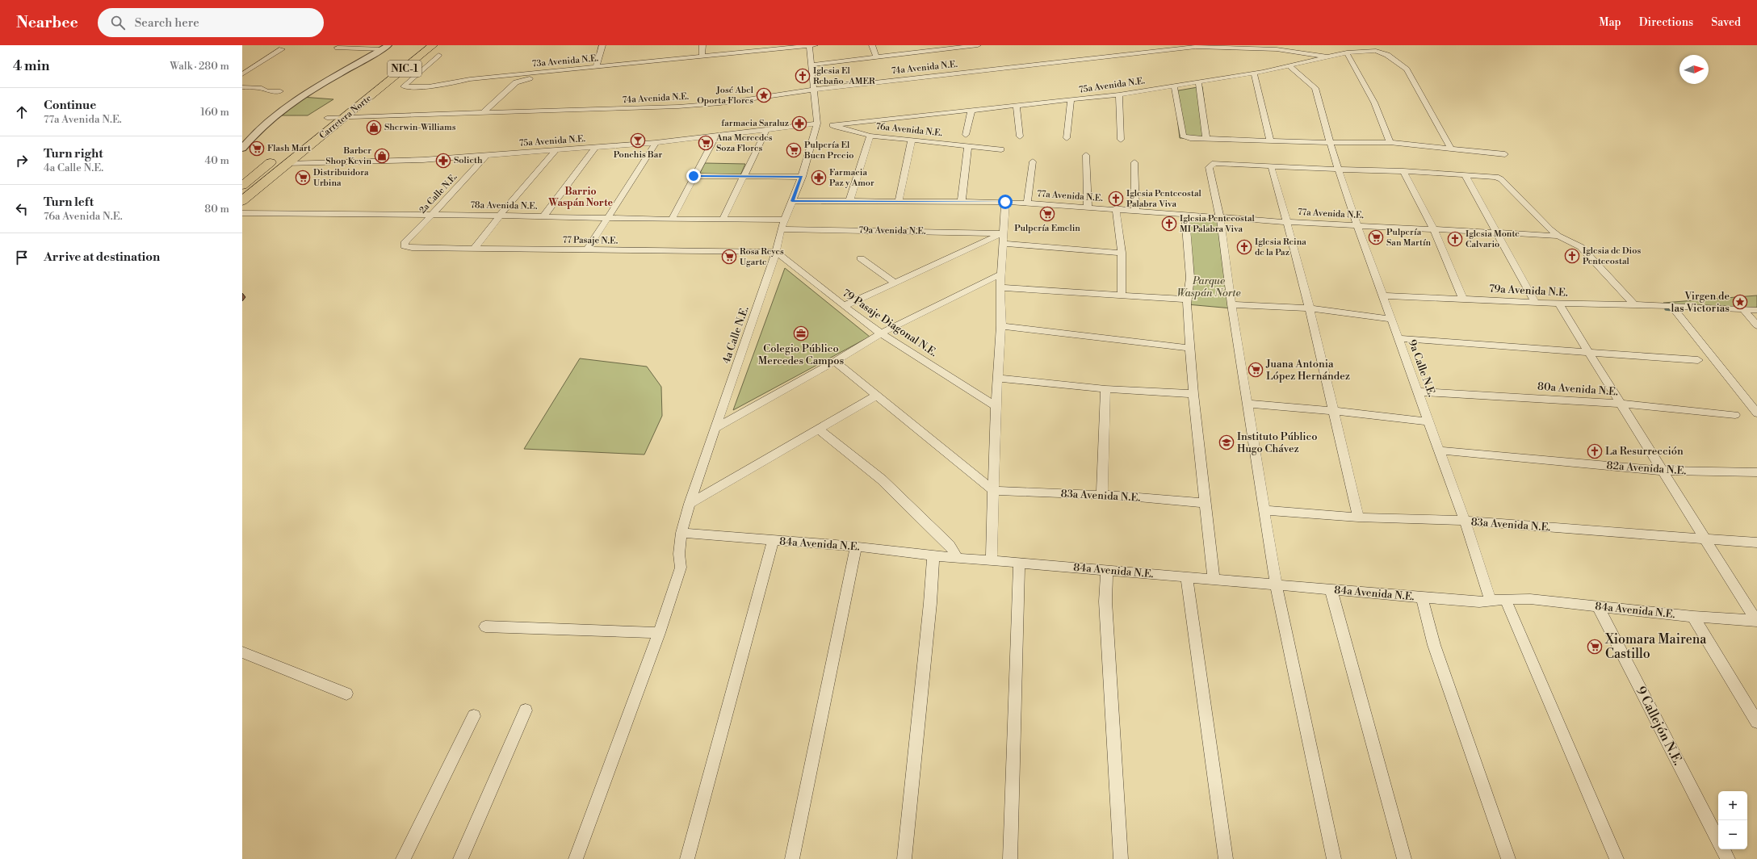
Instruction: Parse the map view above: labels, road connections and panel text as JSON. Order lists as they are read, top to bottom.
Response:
{
  "streets": {
    "highway": ["NIC-1", "Carretera Norte"],
    "street": [
      "73a Avenida N.E.",
      "74a Avenida N.E.",
      "75a Avenida N.E.",
      "76a Avenida N.E.",
      "2a Calle N.E.",
      "77a Avenida N.E.",
      "78a Avenida N.E.",
      "79a Avenida N.E.",
      "77 Pasaje N.E.",
      "79 Pasaje Diagonal N.E.",
      "4a Calle N.E.",
      "9a Calle N.E.",
      "80a Avenida N.E.",
      "82a Avenida N.E.",
      "83a Avenida N.E.",
      "84a Avenida N.E.",
      "9 Callejón N.E."
    ]
  },
  "crossings": [
    ["74a Avenida N.E.", "75a Avenida N.E."],
    ["74a Avenida N.E.", "Carretera Norte"],
    ["75a Avenida N.E.", "Carretera Norte"],
    ["75a Avenida N.E.", "76a Avenida N.E."],
    ["75a Avenida N.E.", "2a Calle N.E."],
    ["75a Avenida N.E.", "4a Calle N.E."],
    ["75a Avenida N.E.", "9a Calle N.E."],
    ["76a Avenida N.E.", "4a Calle N.E."],
    ["2a Calle N.E.", "78a Avenida N.E."],
    ["2a Calle N.E.", "77 Pasaje N.E."],
    ["77a Avenida N.E.", "4a Calle N.E."],
    ["77a Avenida N.E.", "9a Calle N.E."],
    ["78a Avenida N.E.", "4a Calle N.E."],
    ["79a Avenida N.E.", "4a Calle N.E."],
    ["79a Avenida N.E.", "9a Calle N.E."],
    ["77 Pasaje N.E.", "79 Pasaje Diagonal N.E."],
    ["77 Pasaje N.E.", "4a Calle N.E."],
    ["79 Pasaje Diagonal N.E.", "4a Calle N.E."],
    ["4a Calle N.E.", "84a Avenida N.E."],
    ["9a Calle N.E.", "80a Avenida N.E."],
    ["9a Calle N.E.", "82a Avenida N.E."],
    ["9a Calle N.E.", "83a Avenida N.E."],
    ["9a Calle N.E.", "84a Avenida N.E."],
    ["84a Avenida N.E.", "9 Callejón N.E."]
  ],
  "districts": ["Barrio Waspán Norte"],
  "parks": ["Parque Waspán Norte"],
  "places": {
    "church": [
      "Iglesia El Rebaño -AMER",
      "Iglesia Pentecostal Palabra Viva",
      "Iglesia Pentecostal MI Palabra Viva",
      "Iglesia Monte Calvario",
      "Iglesia Reina de la Paz",
      "Iglesia de Dios Pentecostal",
      "La Resurrección"
    ],
    "place": ["José Abel Oporta Flores", "Virgen de las Victorias"],
    "pharmacy": ["farmacia Saraluz", "Solieth", "Farmacia Paz y Amor"],
    "shop": ["Sherwin-Williams", "Barber Shop Kevin"],
    "bar": ["Ponchis Bar"],
    "supermarket": [
      "Ana Mercedes Soza Flores",
      "Flash Mart",
      "Pulpería El Buen Precio",
      "Distribuidora Urbina",
      "Pulpería Emelin",
      "Pulpería San Martín",
      "Rosa Reyes Ugarte",
      "Juana Antonia López Hernández",
      "Xiomara Mairena Castillo"
    ],
    "office": ["Colegio Público Mercedes Campos"],
    "school or university": ["Instituto Público Hugo Chávez"]
  },
  "north": "right",
  "page": {
    "header": "Nearbee",
    "search": "Search here",
    "nav": ["Map", "Directions", "Saved"],
    "heading": ["4 min", "Walk · 280 m"],
    "list": [
      ["Continue", "77a Avenida N.E.", "160 m"],
      ["Turn right", "4a Calle N.E.", "40 m"],
      ["Turn left", "76a Avenida N.E.", "80 m"],
      "Arrive at destination"
    ],
    "map_buttons": ["+", "−"]
  }
}
